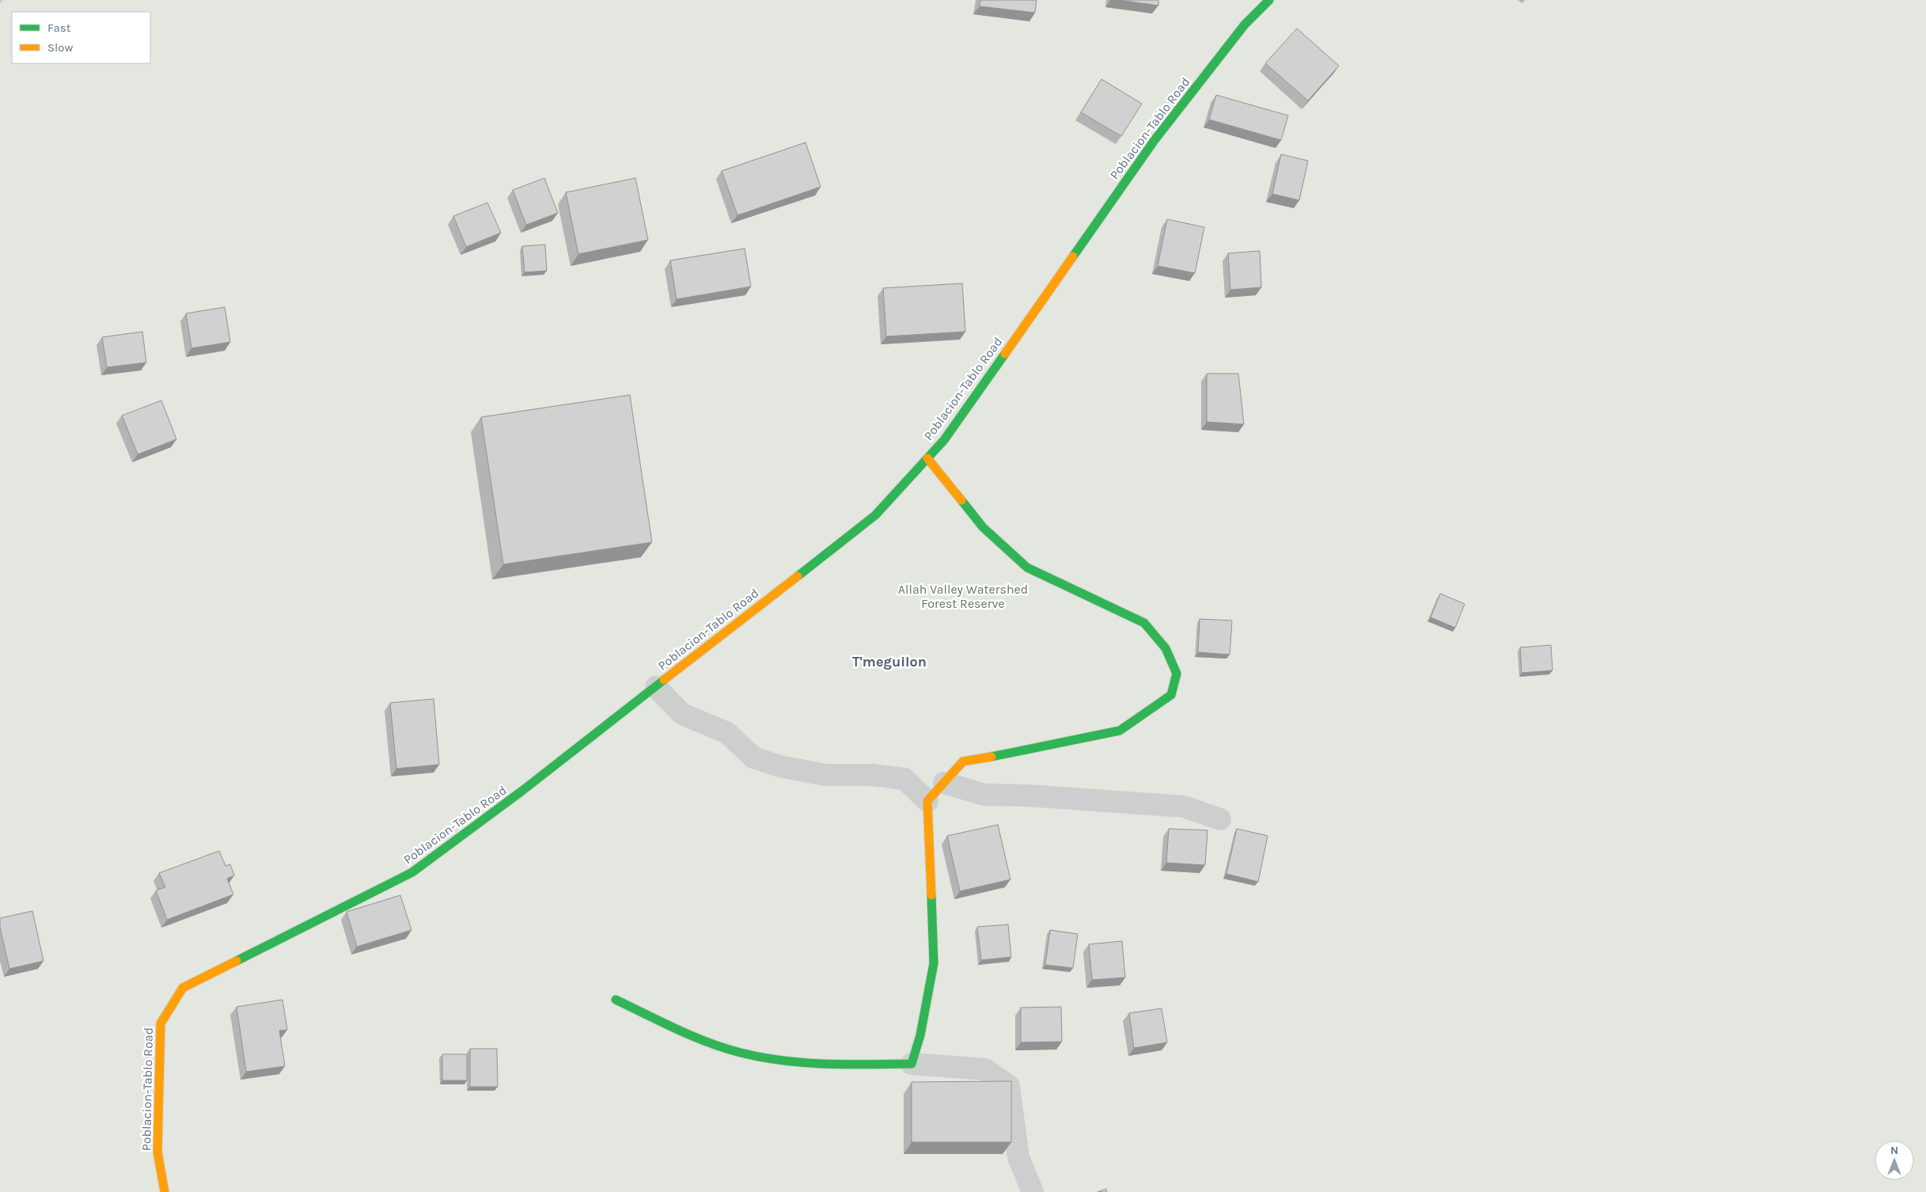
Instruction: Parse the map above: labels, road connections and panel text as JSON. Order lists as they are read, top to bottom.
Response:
{
  "streets": {
    "street": ["Poblacion-Tablo Road"]
  },
  "districts": ["T'meguilon"],
  "parks": ["Allah Valley Watershed Forest Reserve"],
  "legend": ["Fast", "Slow"],
  "north": "top"
}
